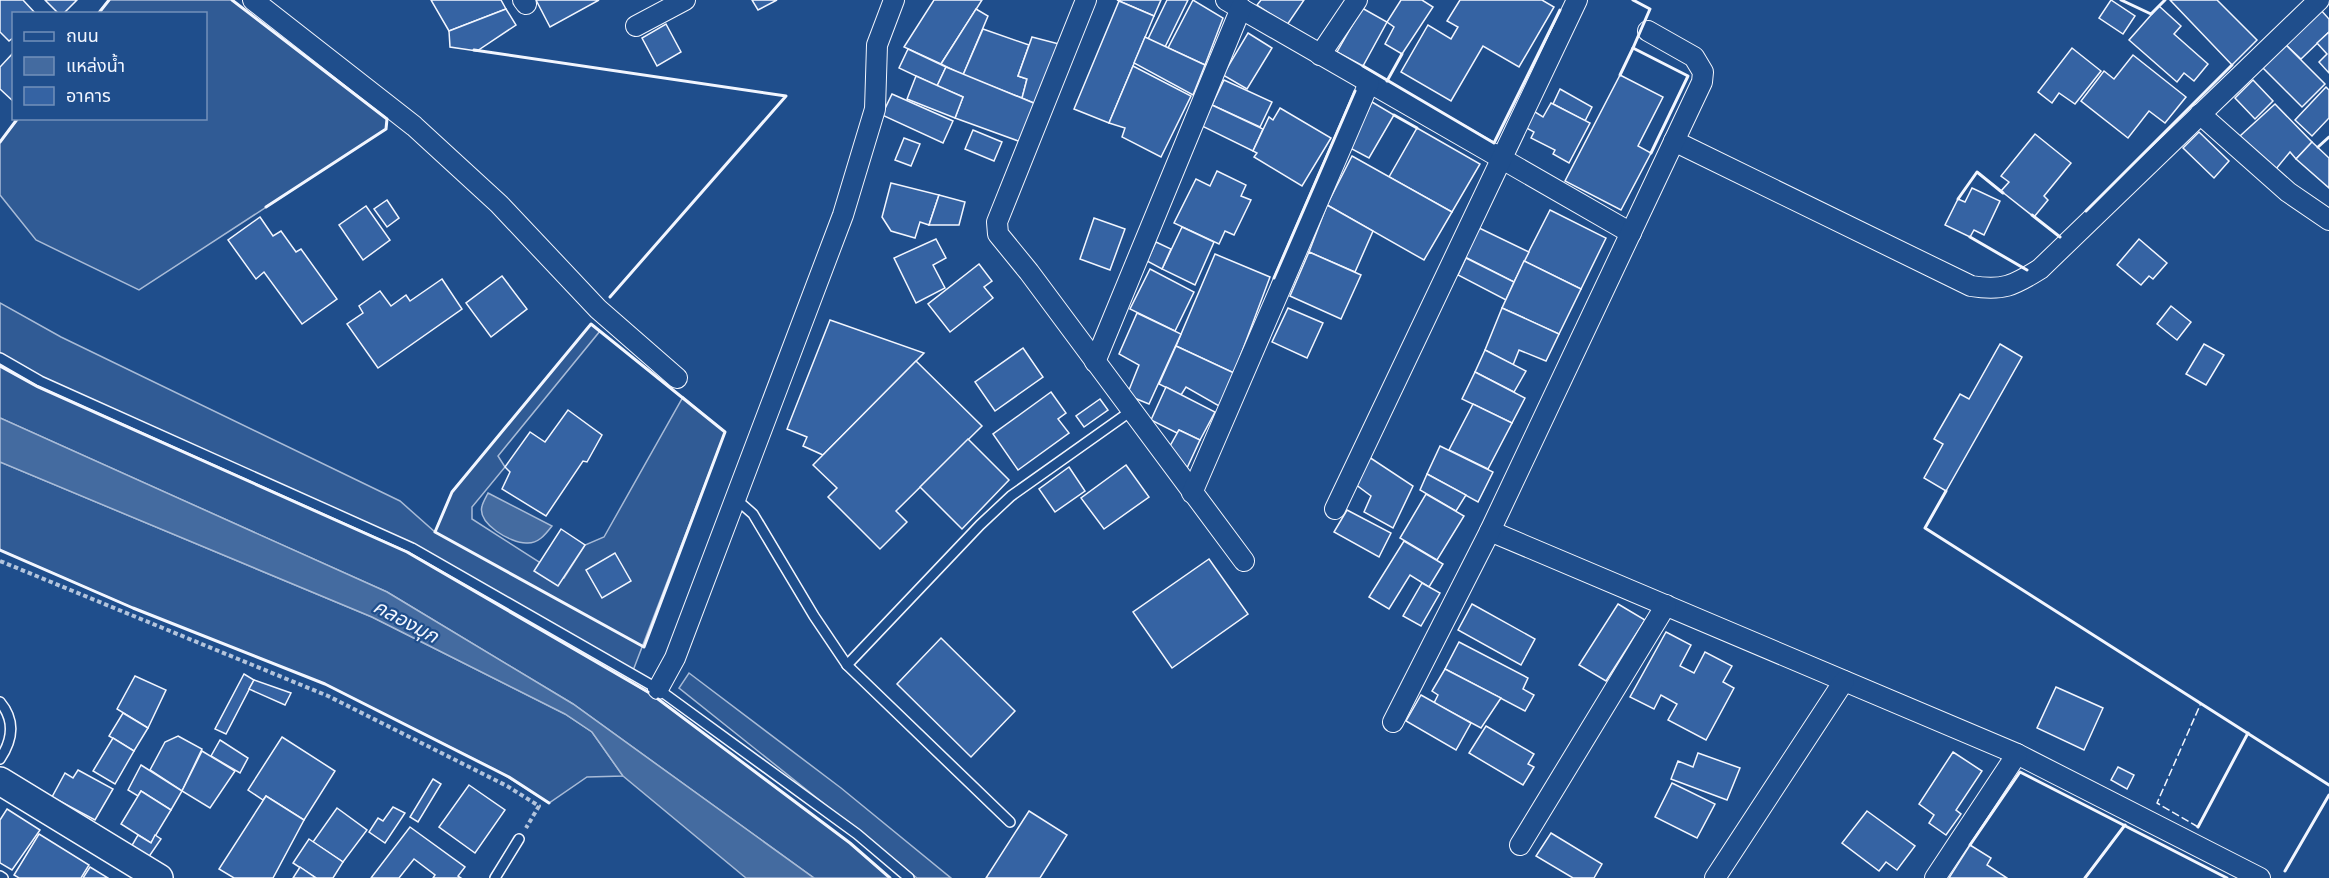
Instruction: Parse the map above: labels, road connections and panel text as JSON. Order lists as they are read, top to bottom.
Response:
{
  "water": ["คลองมุก"],
  "legend": ["ถนน", "แหล่งน้ำ", "อาคาร"]
}
